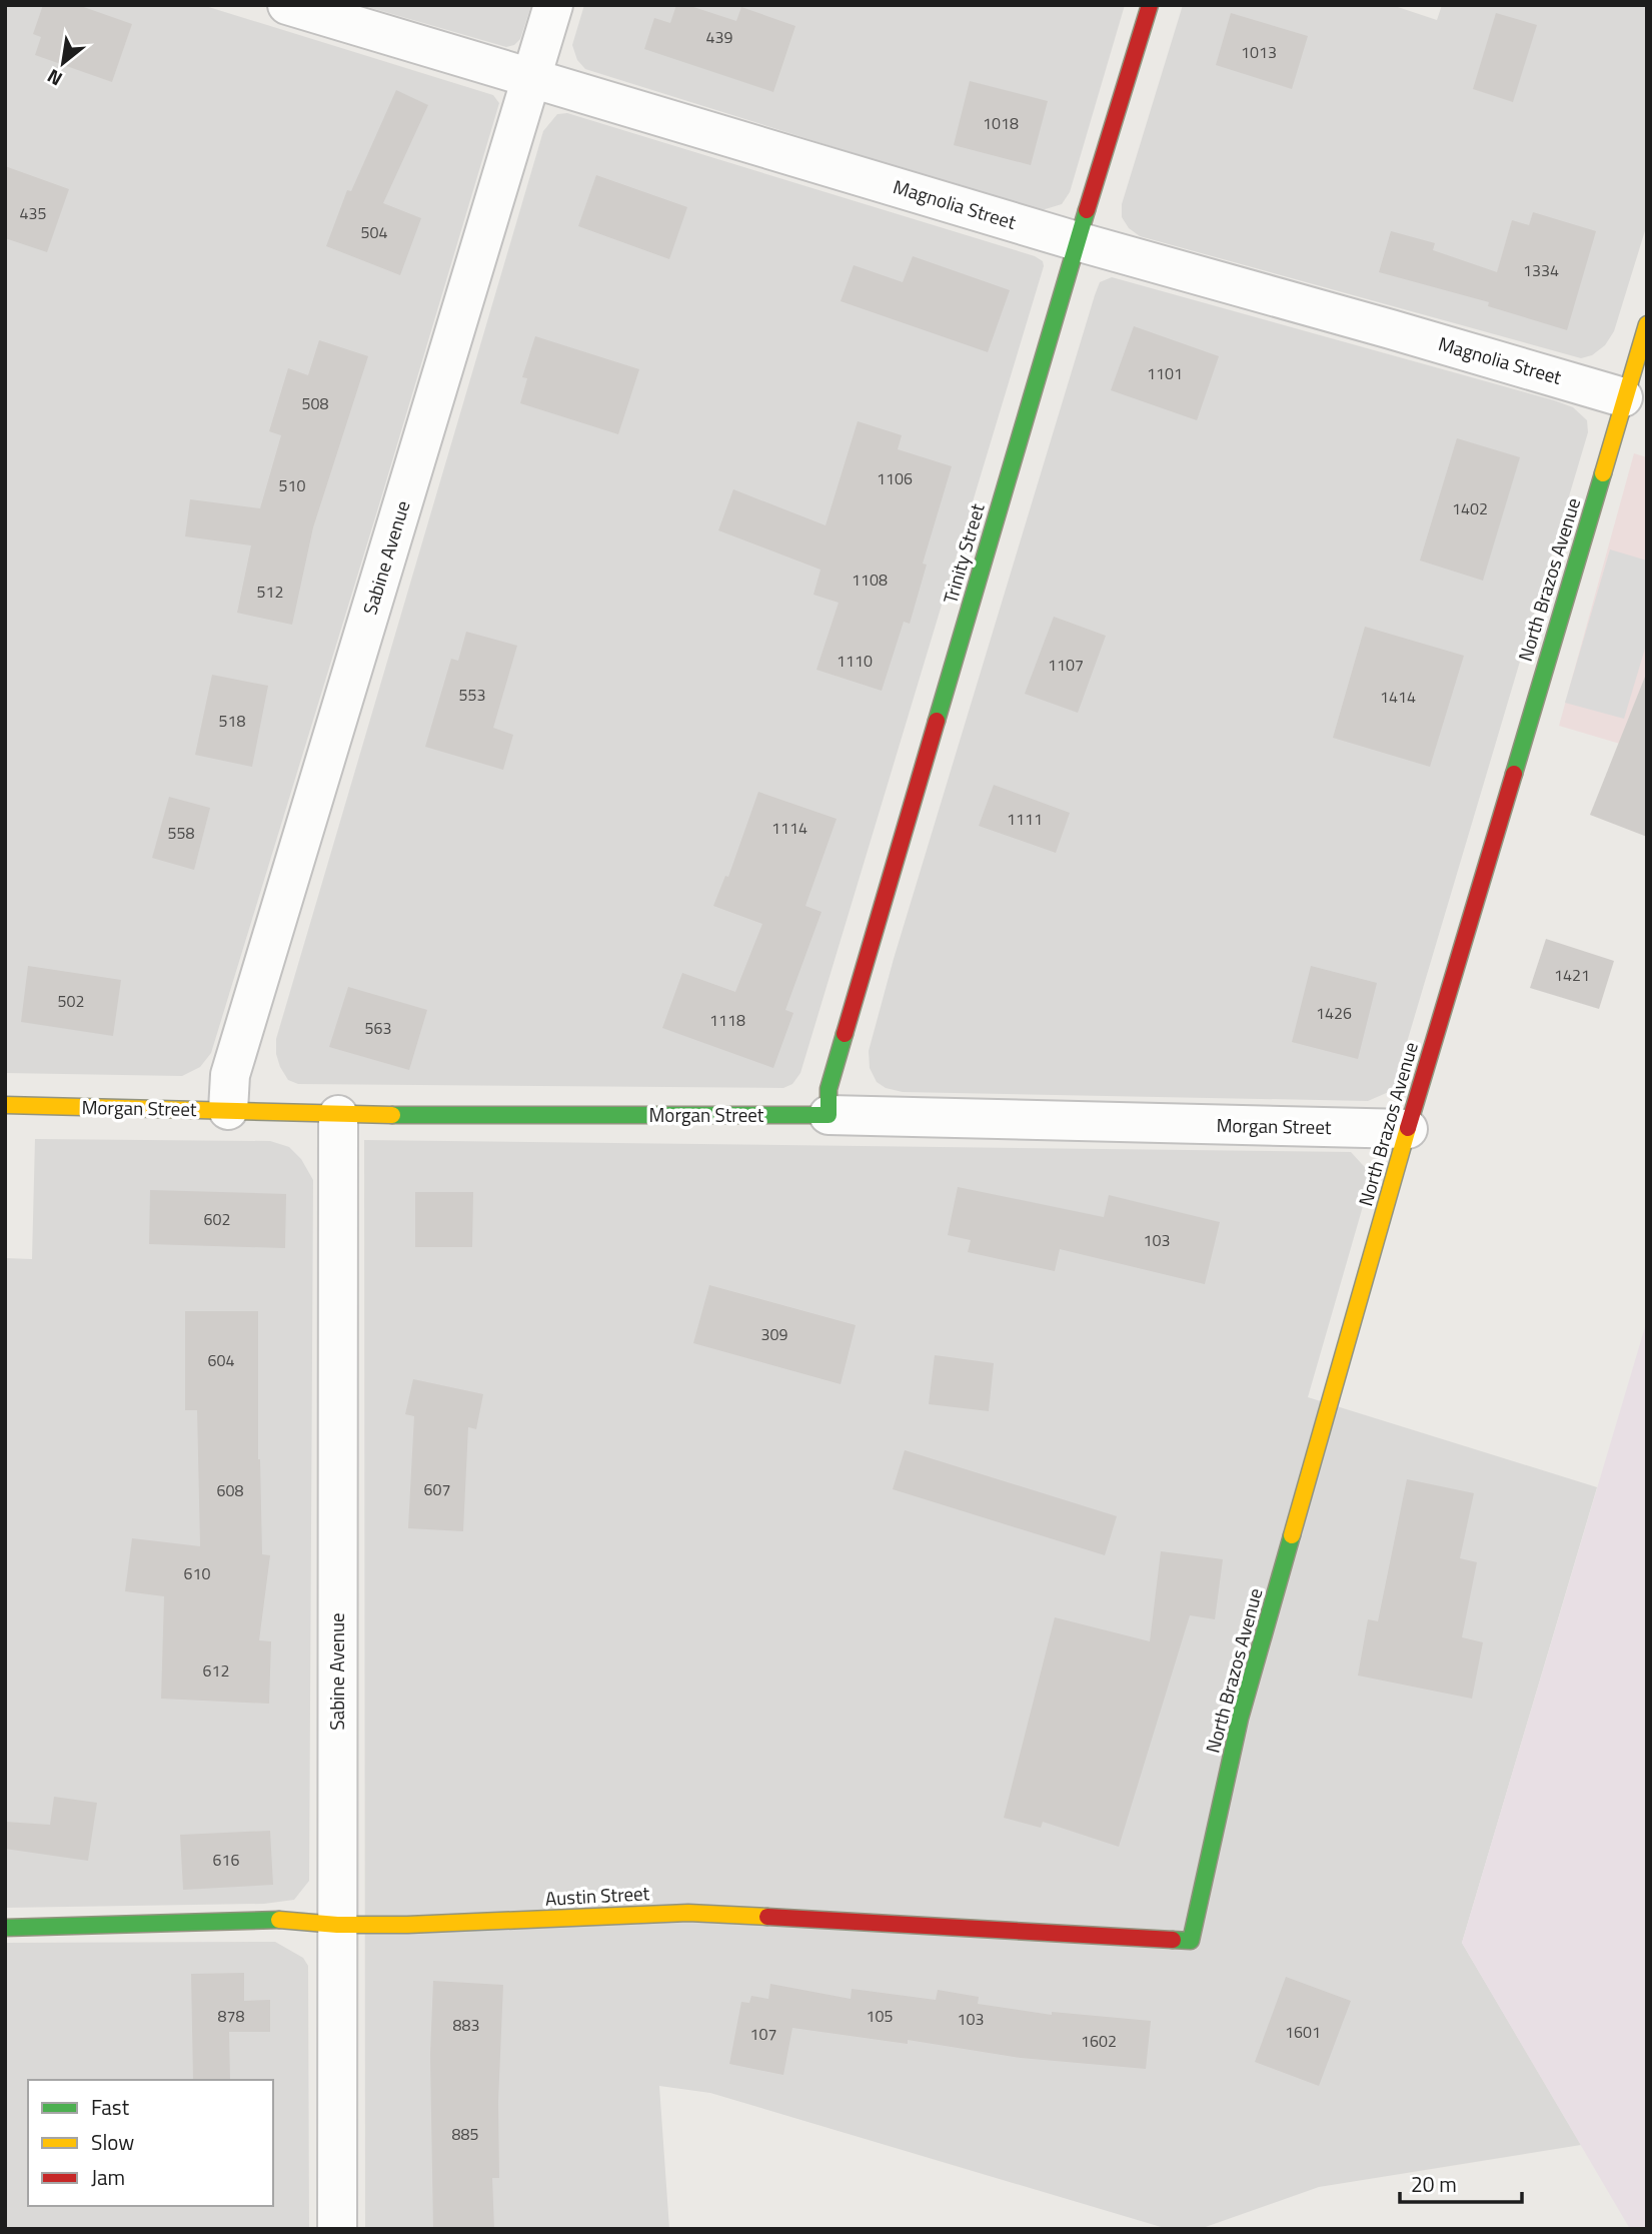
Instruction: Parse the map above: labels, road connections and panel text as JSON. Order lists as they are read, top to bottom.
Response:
{
  "streets": {
    "street": [
      "Magnolia Street",
      "Trinity Street",
      "Sabine Avenue",
      "North Brazos Avenue",
      "Morgan Street",
      "Austin Street"
    ]
  },
  "crossings": [
    ["Magnolia Street", "Trinity Street"],
    ["Magnolia Street", "Sabine Avenue"],
    ["Magnolia Street", "North Brazos Avenue"],
    ["Trinity Street", "Morgan Street"],
    ["Sabine Avenue", "Morgan Street"],
    ["Sabine Avenue", "Austin Street"],
    ["North Brazos Avenue", "Morgan Street"],
    ["North Brazos Avenue", "Austin Street"]
  ],
  "house_numbers": [
    "439",
    "1013",
    "1018",
    "435",
    "504",
    "1334",
    "1101",
    "508",
    "1106",
    "510",
    "1402",
    "1108",
    "512",
    "1110",
    "1107",
    "553",
    "1414",
    "518",
    "1111",
    "1114",
    "558",
    "1421",
    "502",
    "1426",
    "1118",
    "563",
    "602",
    "103",
    "309",
    "604",
    "607",
    "608",
    "610",
    "612",
    "616",
    "878",
    "105",
    "103",
    "883",
    "1601",
    "107",
    "1602",
    "885"
  ],
  "legend": ["Fast", "Slow", "Jam"],
  "scale_bar": "20 m",
  "north": "bottom left"
}
